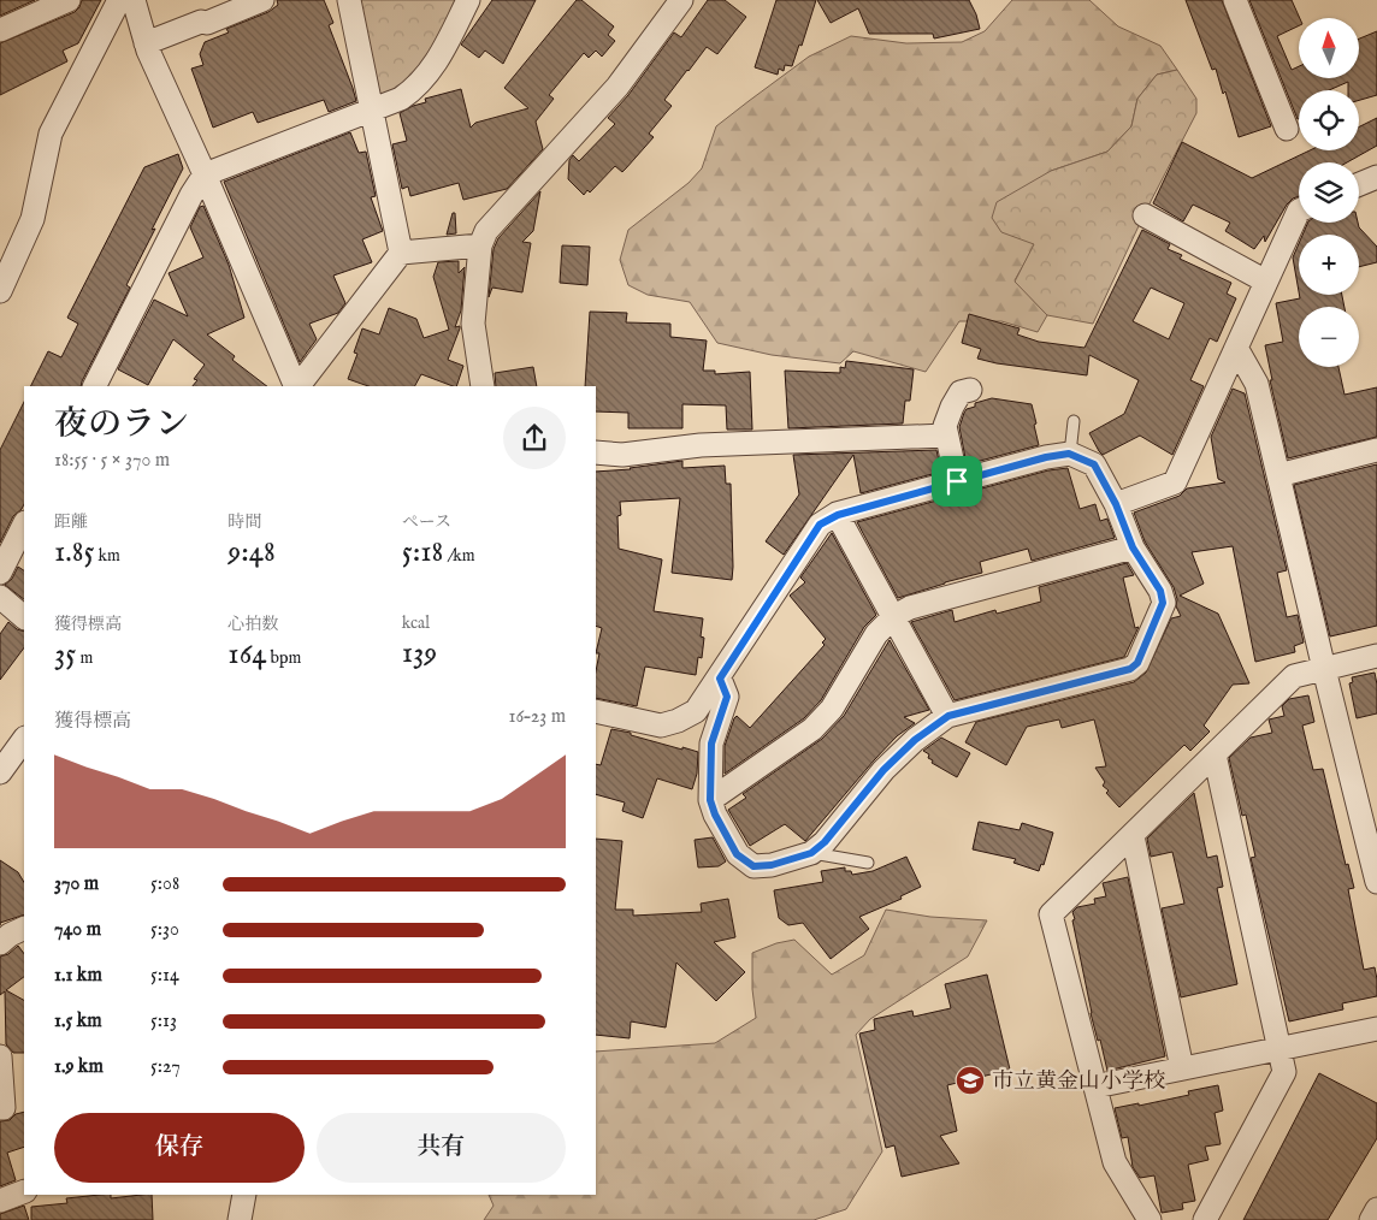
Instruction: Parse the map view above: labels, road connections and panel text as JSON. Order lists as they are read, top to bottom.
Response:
{
  "places": {
    "school or university": ["市立黄金山小学校"]
  },
  "north": "top",
  "page": {
    "map_buttons": ["+", "−"],
    "heading": ["夜のラン", "18:55 · 5 × 370 m"],
    "stats": [
      ["距離", "1.85 km"],
      ["時間", "9:48"],
      ["ペース", "5:18 /km"],
      ["獲得標高", "35 m"],
      ["心拍数", "164 bpm"],
      ["kcal", "139"]
    ],
    "chart": ["獲得標高", "16–23 m"],
    "list": [
      {
        "name": "370 m",
        "note": "5:08"
      },
      {
        "name": "740 m",
        "note": "5:30"
      },
      {
        "name": "1.1 km",
        "note": "5:14"
      },
      {
        "name": "1.5 km",
        "note": "5:13"
      },
      {
        "name": "1.9 km",
        "note": "5:27"
      }
    ],
    "buttons": ["保存", "共有"]
  }
}
